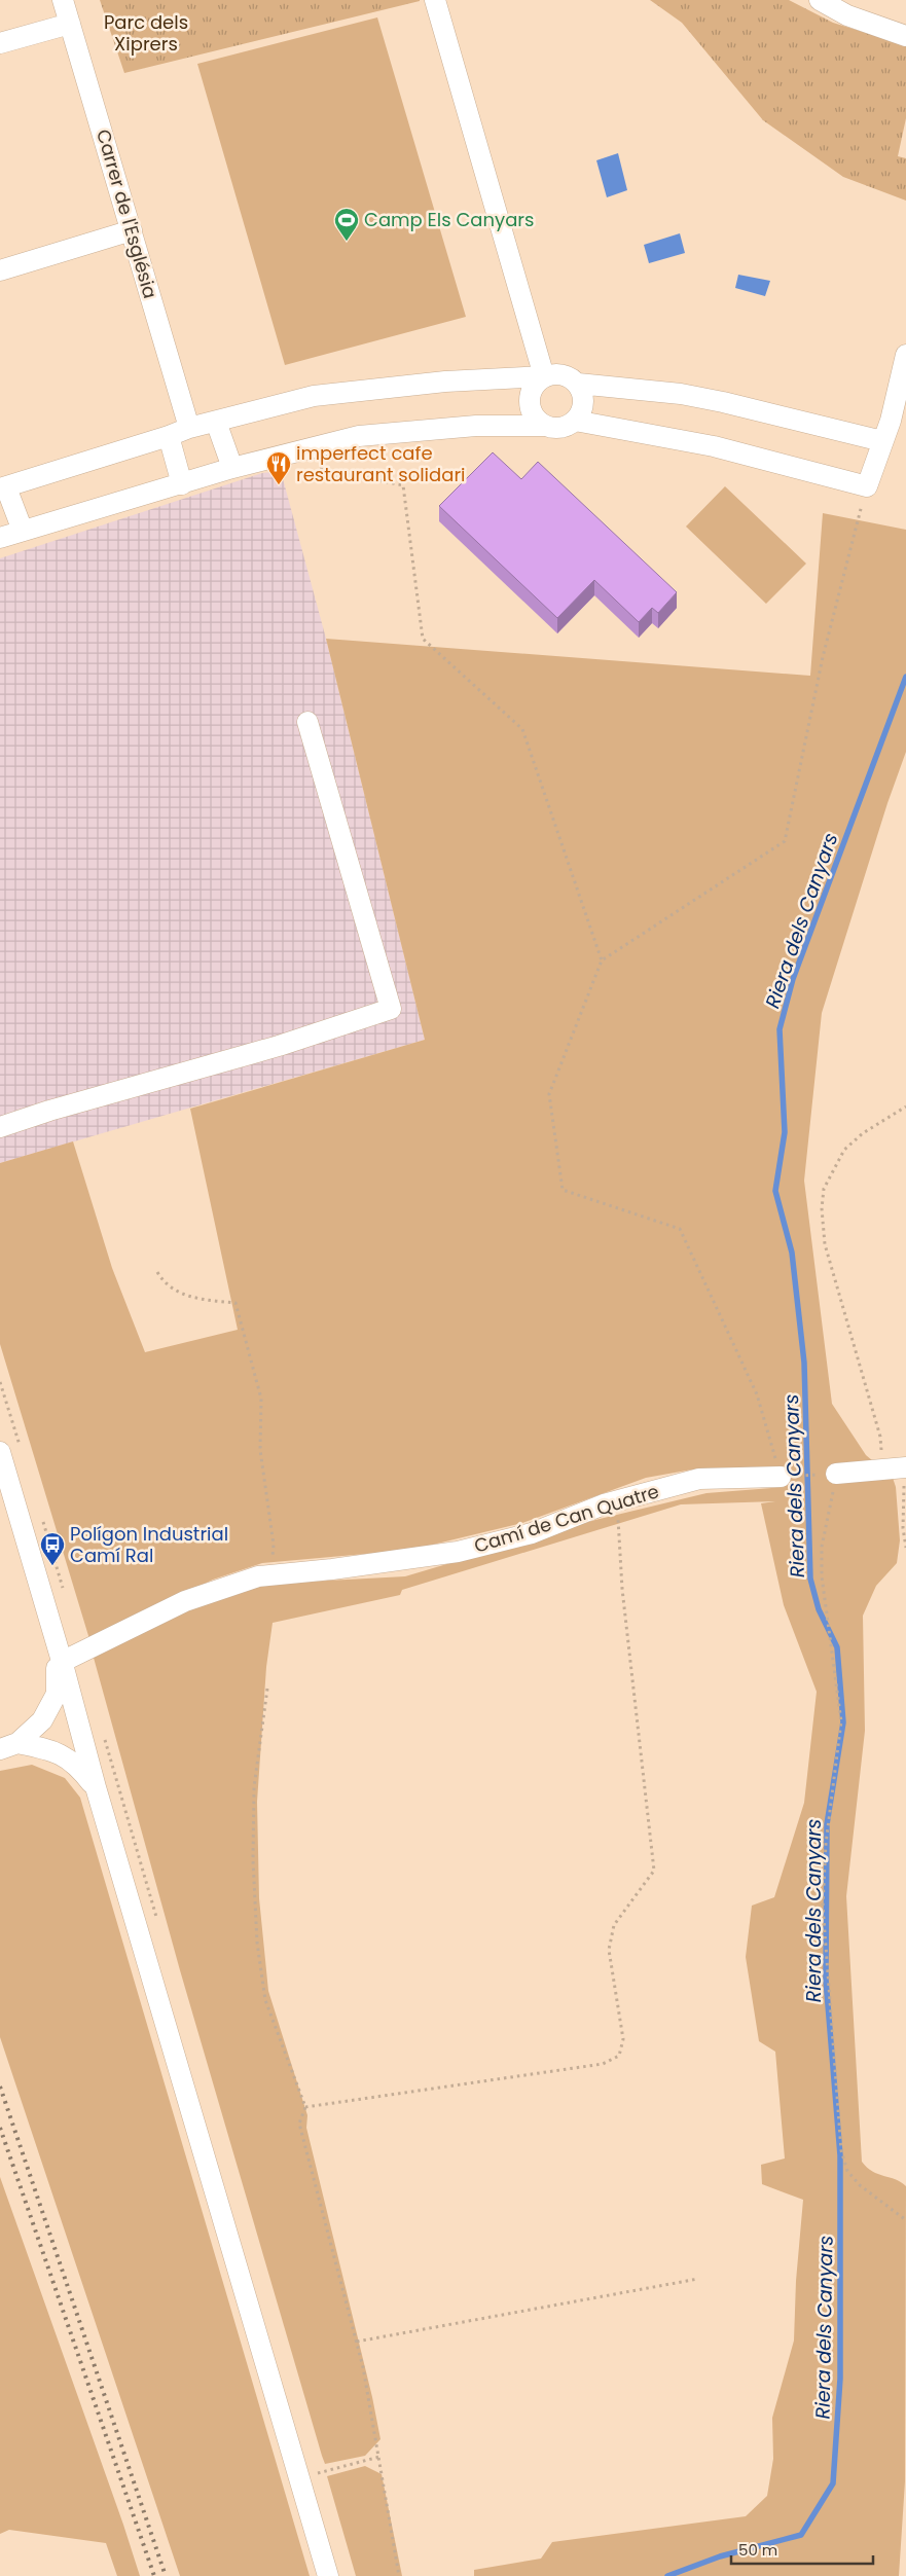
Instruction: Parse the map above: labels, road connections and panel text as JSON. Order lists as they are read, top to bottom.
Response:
{
  "streets": {
    "street": ["Carrer de l'Església", "Camí de Can Quatre"]
  },
  "water": ["Riera dels Canyars"],
  "parks": ["Parc dels Xiprers"],
  "places": {
    "sports": ["Camp Els Canyars"],
    "restaurant": ["imperfect cafe restaurant solidari"],
    "bus stop": ["Polígon Industrial Camí Ral"]
  },
  "scale_bar": "50 m"
}
